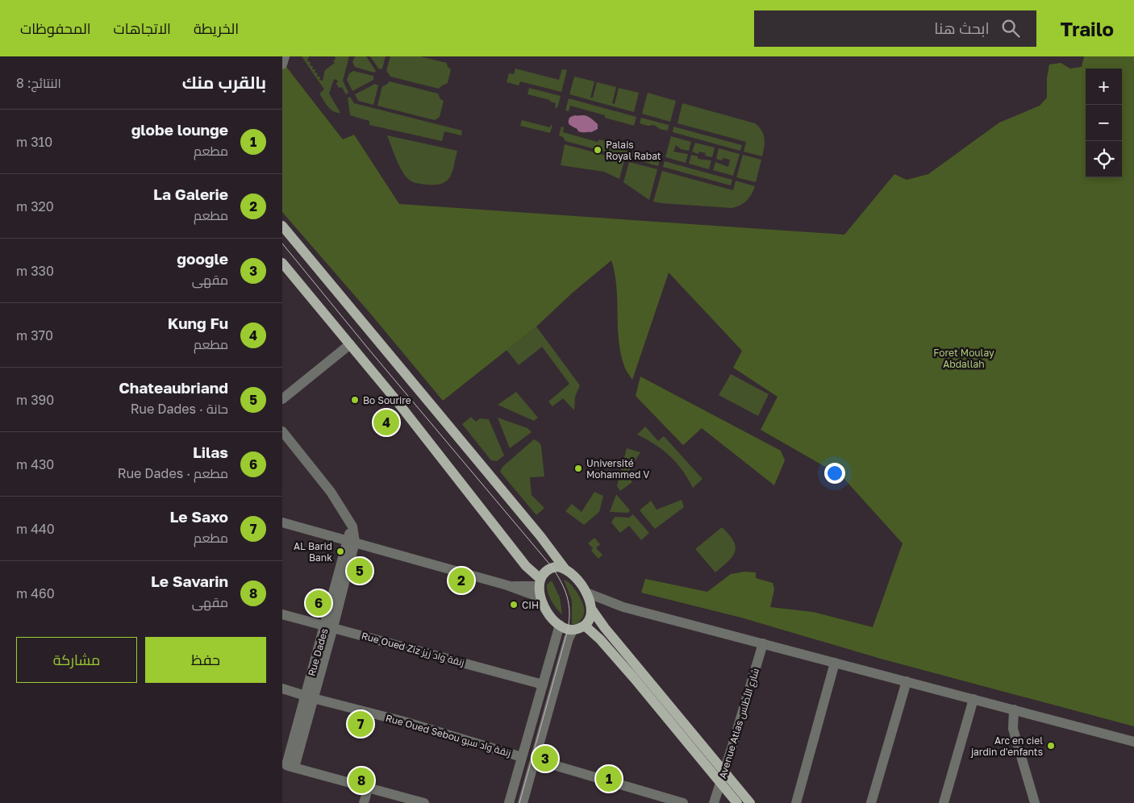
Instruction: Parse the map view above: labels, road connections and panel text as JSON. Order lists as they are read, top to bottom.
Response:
{
  "streets": {
    "street": [
      "Rue Oued Ziz زنقة واد زيز",
      "Rue Dades",
      "Avenue Atlas شارع الأطلس",
      "Rue Oued Sebou زنقة واد سبو"
    ]
  },
  "crossings": [
    ["Rue Oued Ziz زنقة واد زيز", "Rue Dades"],
    ["Rue Dades", "Rue Oued Sebou زنقة واد سبو"]
  ],
  "parks": ["Foret Moulay Abdallah"],
  "places": [
    "Palais Royal Rabat",
    "Bo Sourire",
    "Université Mohammed V",
    "AL Barid Bank",
    "CIH",
    "Arc en ciel jardin d'enfants"
  ],
  "page": {
    "header": "Trailo",
    "search": "ابحث هنا",
    "nav": ["الخريطة", "الاتجاهات", "المحفوظات"],
    "heading": ["بالقرب منك", "النتائج: 8"],
    "map_buttons": ["+", "−"],
    "list": [
      {
        "mark": "1",
        "name": "globe lounge",
        "note": "مطعم",
        "value": "310 m"
      },
      {
        "mark": "2",
        "name": "La Galerie",
        "note": "مطعم",
        "value": "320 m"
      },
      {
        "mark": "3",
        "name": "google",
        "note": "مقهى",
        "value": "330 m"
      },
      {
        "mark": "4",
        "name": "Kung Fu",
        "note": "مطعم",
        "value": "370 m"
      },
      {
        "mark": "5",
        "name": "Chateaubriand",
        "note": "حانة · Rue Dades",
        "value": "390 m"
      },
      {
        "mark": "6",
        "name": "Lilas",
        "note": "مطعم · Rue Dades",
        "value": "430 m"
      },
      {
        "mark": "7",
        "name": "Le Saxo",
        "note": "مطعم",
        "value": "440 m"
      },
      {
        "mark": "8",
        "name": "Le Savarin",
        "note": "مقهى",
        "value": "460 m"
      }
    ],
    "pins": [
      "4",
      "5",
      "2",
      "6",
      "7",
      "3",
      "1",
      "8"
    ],
    "buttons": ["حفظ", "مشاركة"]
  }
}
